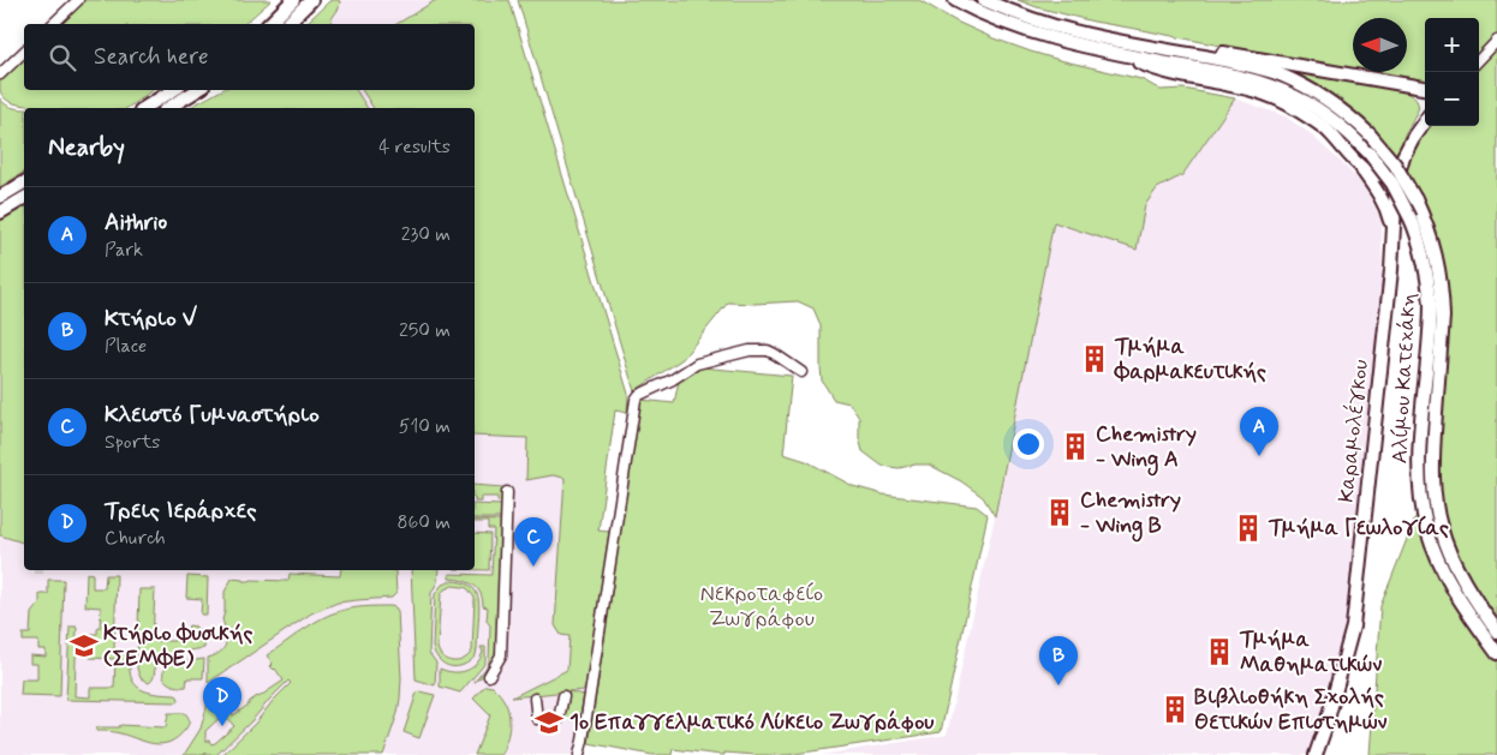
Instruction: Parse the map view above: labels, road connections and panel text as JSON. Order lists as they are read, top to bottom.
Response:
{
  "streets": {
    "main road": ["Αλίμου Κατεχάκη", "Καραμολέγκου"]
  },
  "parks": ["Νεκροταφείο Ζωγράφου"],
  "places": {
    "building": [
      "Τμήμα Φαρμακευτικής",
      "Chemistry - Wing Α",
      "Chemistry - Wing Β",
      "Τμήμα Γεωλογίας",
      "Τμήμα Μαθηματικών",
      "Βιβλιοθήκη Σχολής Θετικών Επιστημών"
    ],
    "school or university": ["Κτήριο Φυσικής (ΣΕΜΦΕ)", "1ο Επαγγελματικό Λύκειο Ζωγράφου"]
  },
  "north": "left",
  "page": {
    "map_buttons": ["+", "−"],
    "search": "Search here",
    "heading": ["Nearby", "4 results"],
    "list": [
      {
        "mark": "A",
        "name": "Aithrio",
        "note": "Park",
        "value": "230 m"
      },
      {
        "mark": "B",
        "name": "Κτήριο V",
        "note": "Place",
        "value": "250 m"
      },
      {
        "mark": "C",
        "name": "Κλειστό Γυμναστήριο",
        "note": "Sports",
        "value": "510 m"
      },
      {
        "mark": "D",
        "name": "Τρεις Ιεράρχες",
        "note": "Church",
        "value": "860 m"
      }
    ],
    "pins": [
      "A",
      "C",
      "B",
      "D"
    ]
  }
}
